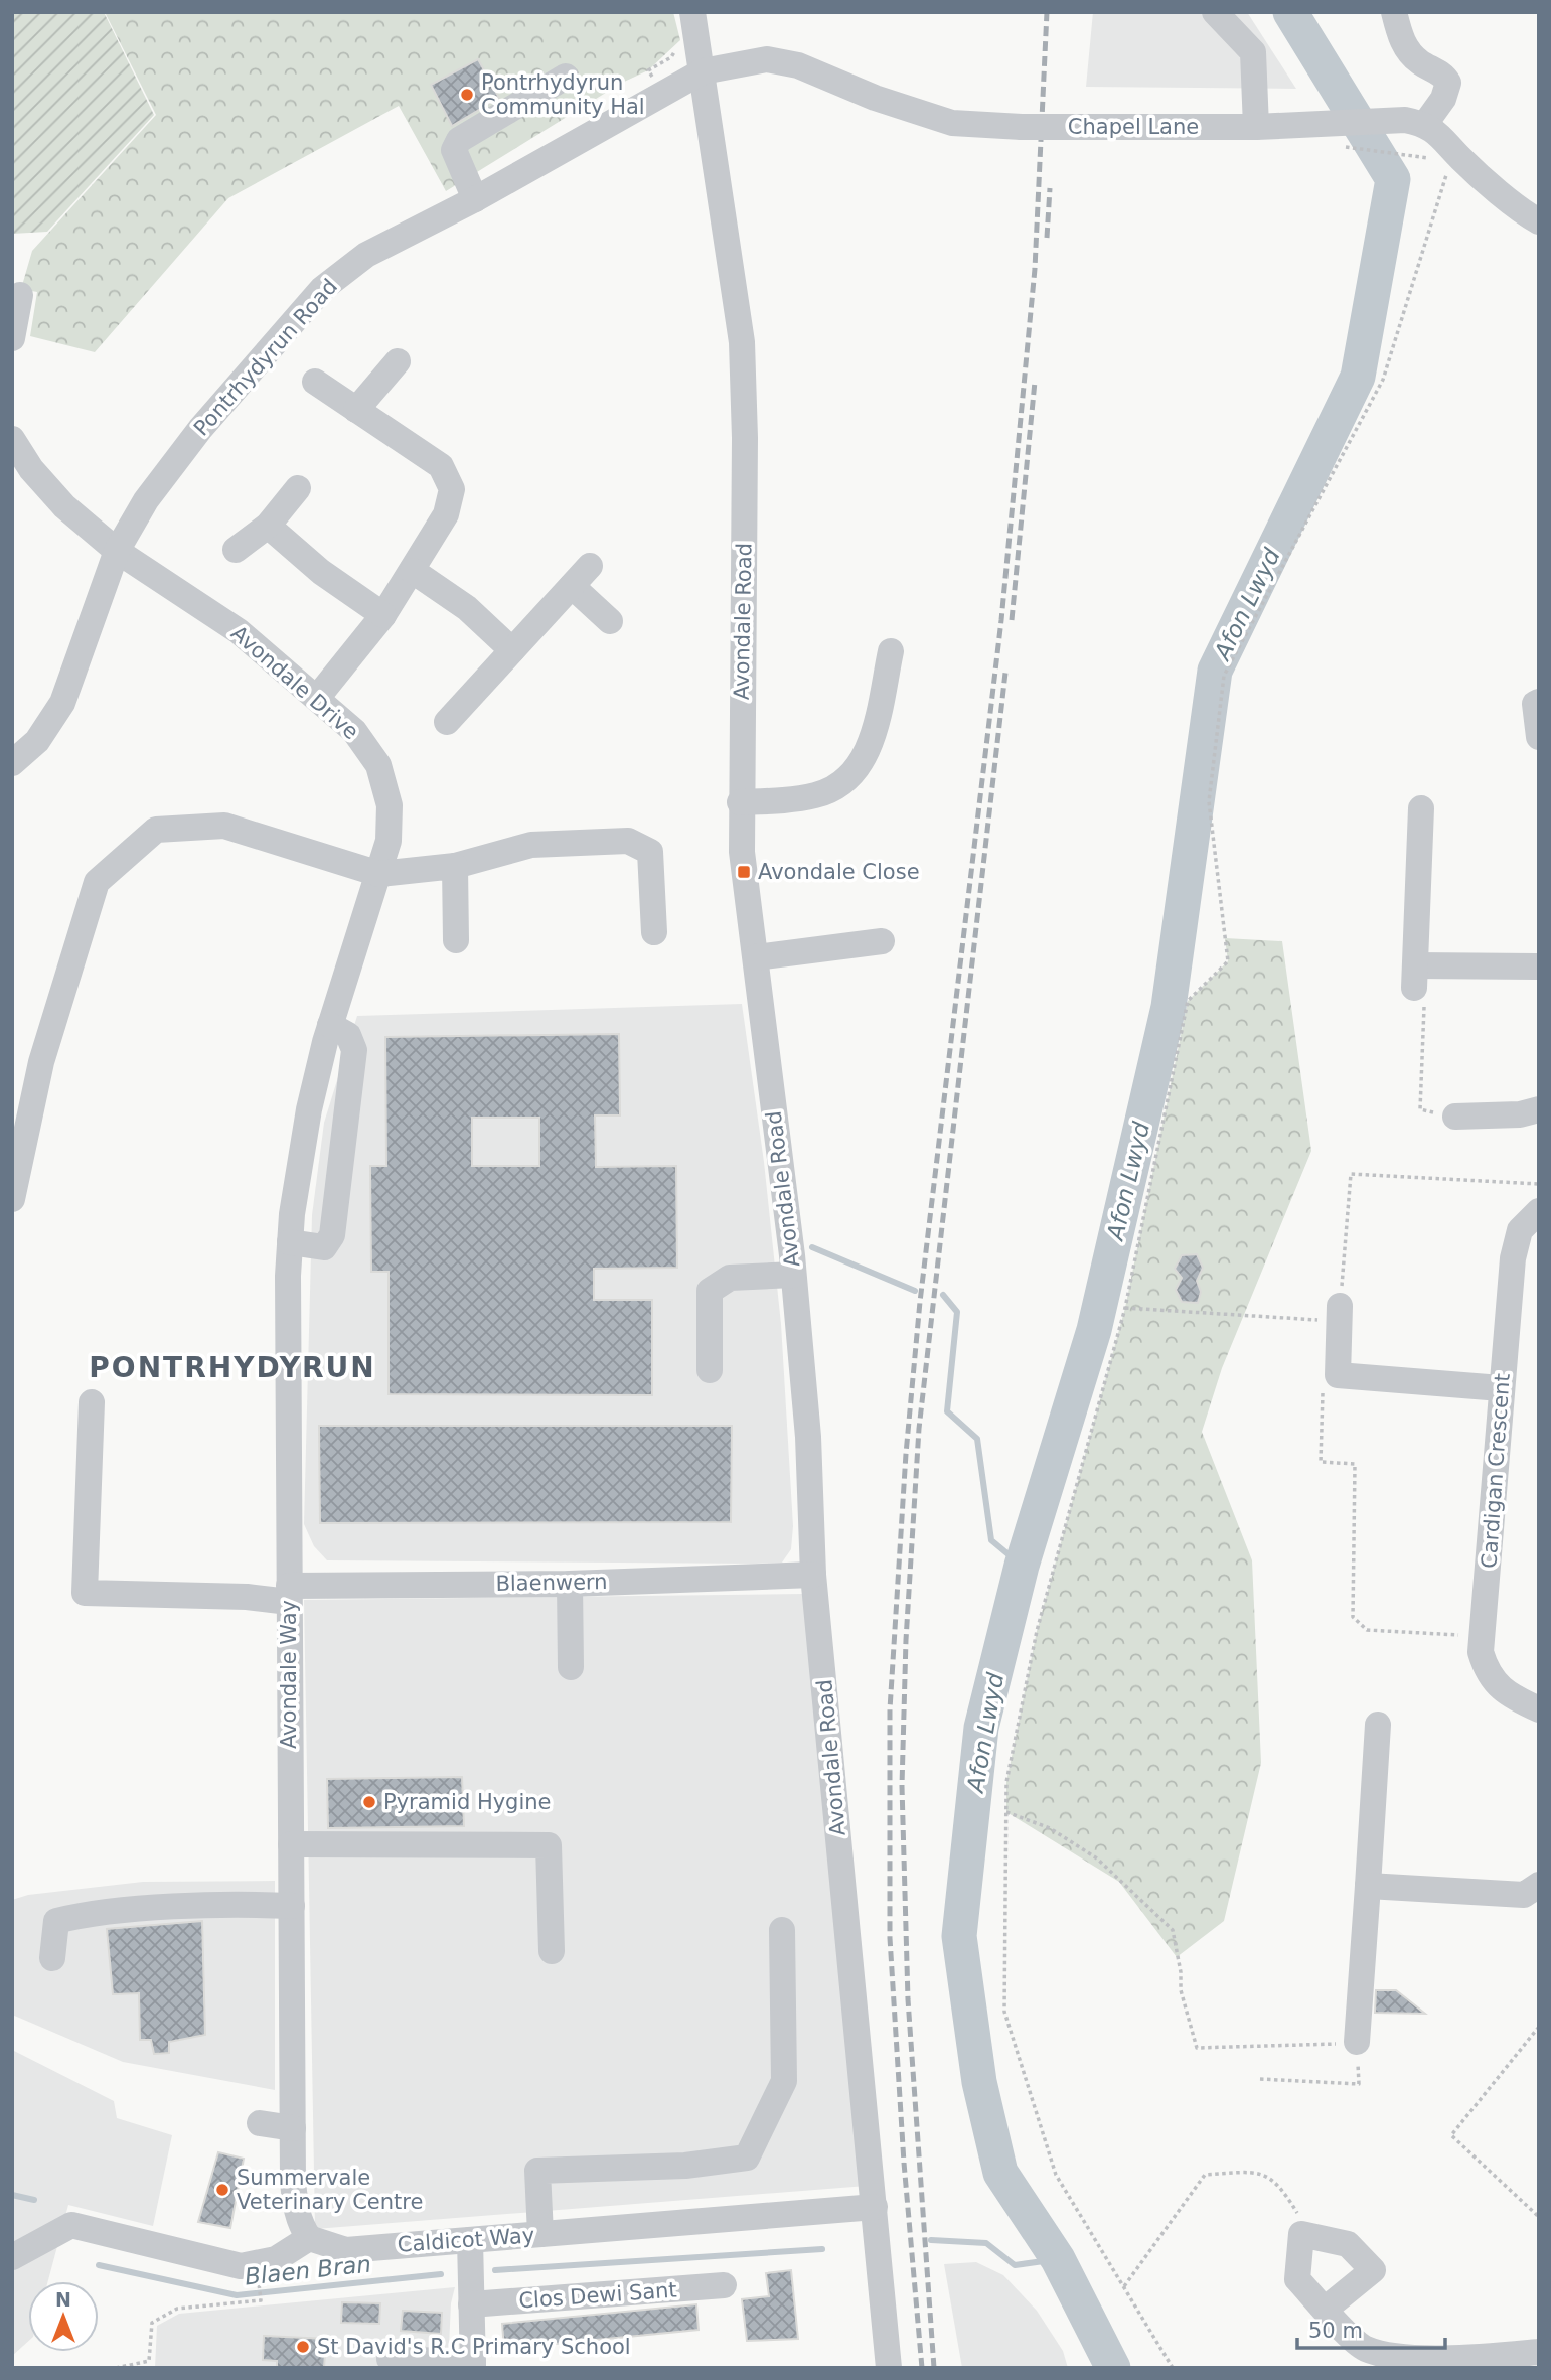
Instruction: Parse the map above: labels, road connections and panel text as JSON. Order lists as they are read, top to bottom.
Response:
{
  "streets": {
    "street": [
      "Chapel Lane",
      "Pontrhydyrun Road",
      "Avondale Road",
      "Avondale Drive",
      "Cardigan Crescent",
      "Blaenwern",
      "Avondale Way",
      "Caldicot Way",
      "Clos Dewi Sant"
    ]
  },
  "crossings": [
    ["Chapel Lane", "Pontrhydyrun Road"],
    ["Chapel Lane", "Avondale Road"],
    ["Pontrhydyrun Road", "Avondale Road"],
    ["Pontrhydyrun Road", "Avondale Drive"],
    ["Avondale Road", "Blaenwern"],
    ["Avondale Road", "Caldicot Way"],
    ["Avondale Drive", "Avondale Way"],
    ["Blaenwern", "Avondale Way"],
    ["Avondale Way", "Caldicot Way"]
  ],
  "districts": ["PONTRHYDYRUN"],
  "water": ["Afon Lwyd", "Blaen Bran"],
  "places": {
    "other": [
      "Pontrhydyrun Community Hal",
      "Pyramid Hygine",
      "Summervale Veterinary Centre",
      "St David's R.C Primary School"
    ],
    "transit": ["Avondale Close"]
  },
  "scale_bar": "50 m",
  "north": "top"
}
